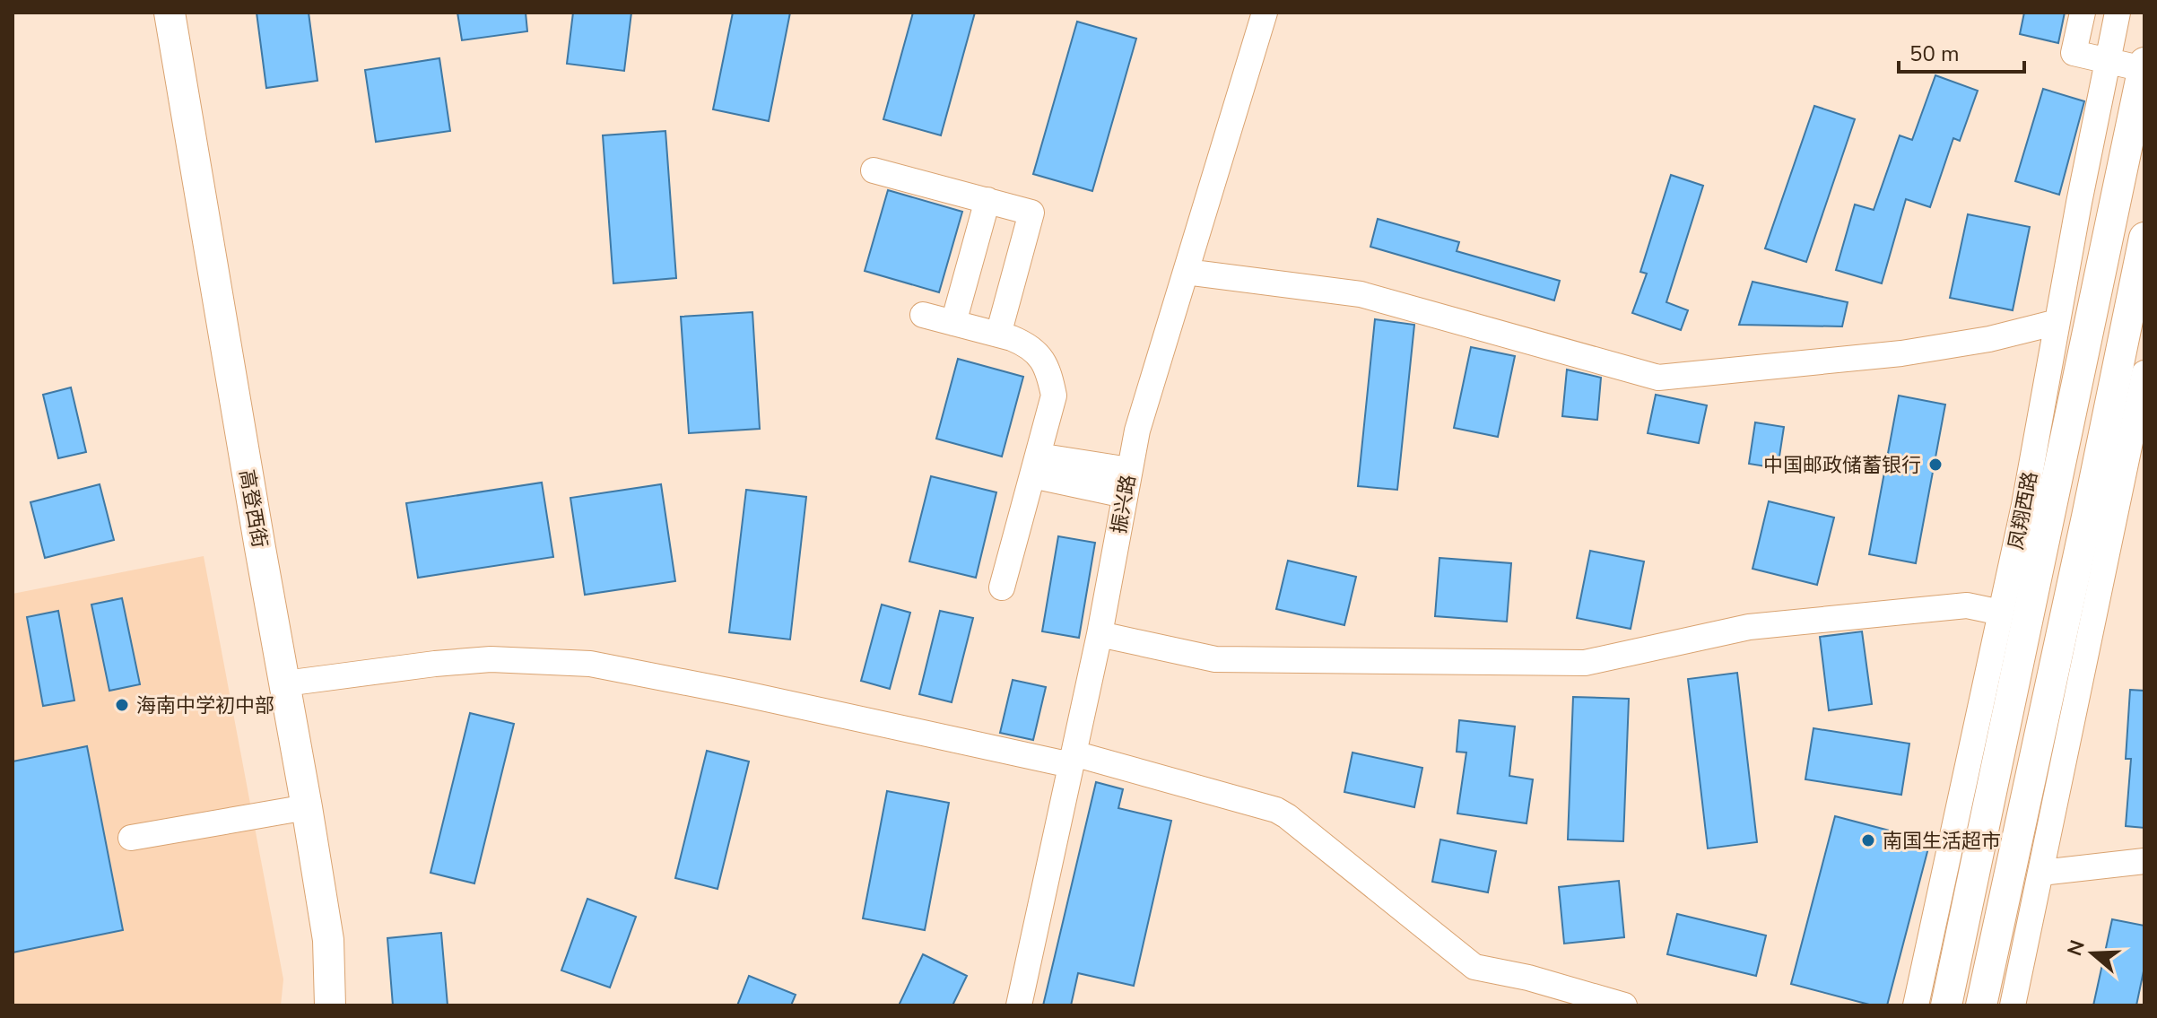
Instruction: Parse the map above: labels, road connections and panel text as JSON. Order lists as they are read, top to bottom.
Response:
{
  "streets": {
    "main road": ["高登西街", "凤翔西路"],
    "street": ["振兴路"]
  },
  "places": ["中国邮政储蓄银行", "海南中学初中部", "南国生活超市"],
  "scale_bar": "50 m",
  "north": "left"
}
